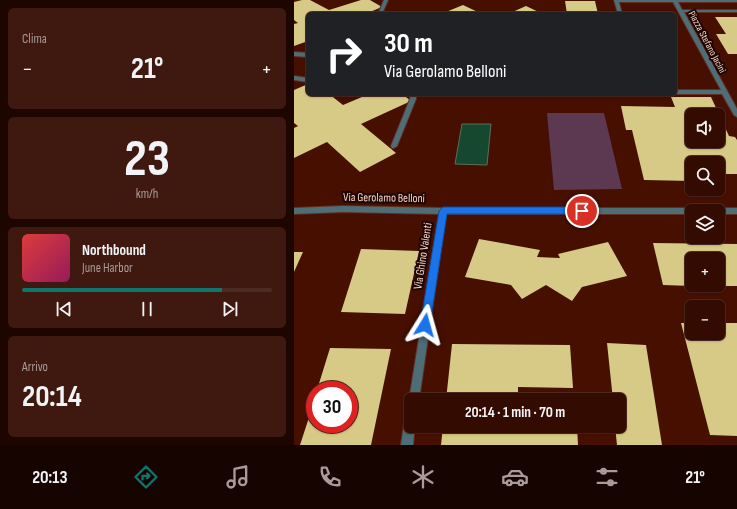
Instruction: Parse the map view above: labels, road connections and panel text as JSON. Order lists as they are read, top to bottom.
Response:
{
  "streets": {
    "street": ["Piazza Stefano Jacini", "Via Gerolamo Belloni", "Via Ghino Valenti"]
  },
  "crossings": [
    ["Via Gerolamo Belloni", "Via Ghino Valenti"]
  ],
  "page": {
    "tile": [
      "Clima",
      ["23", "km/h"],
      ["Arrivo", "20:14"]
    ],
    "turn": ["30 m", "Via Gerolamo Belloni"],
    "heat": ["−", "21°", "+"],
    "map_buttons": ["+", "−"],
    "song": ["Northbound", "June Harbor"],
    "limit": "30",
    "trip": "20:14 · 1 min · 70 m",
    "tabs": ["20:13", "21°"]
  }
}
